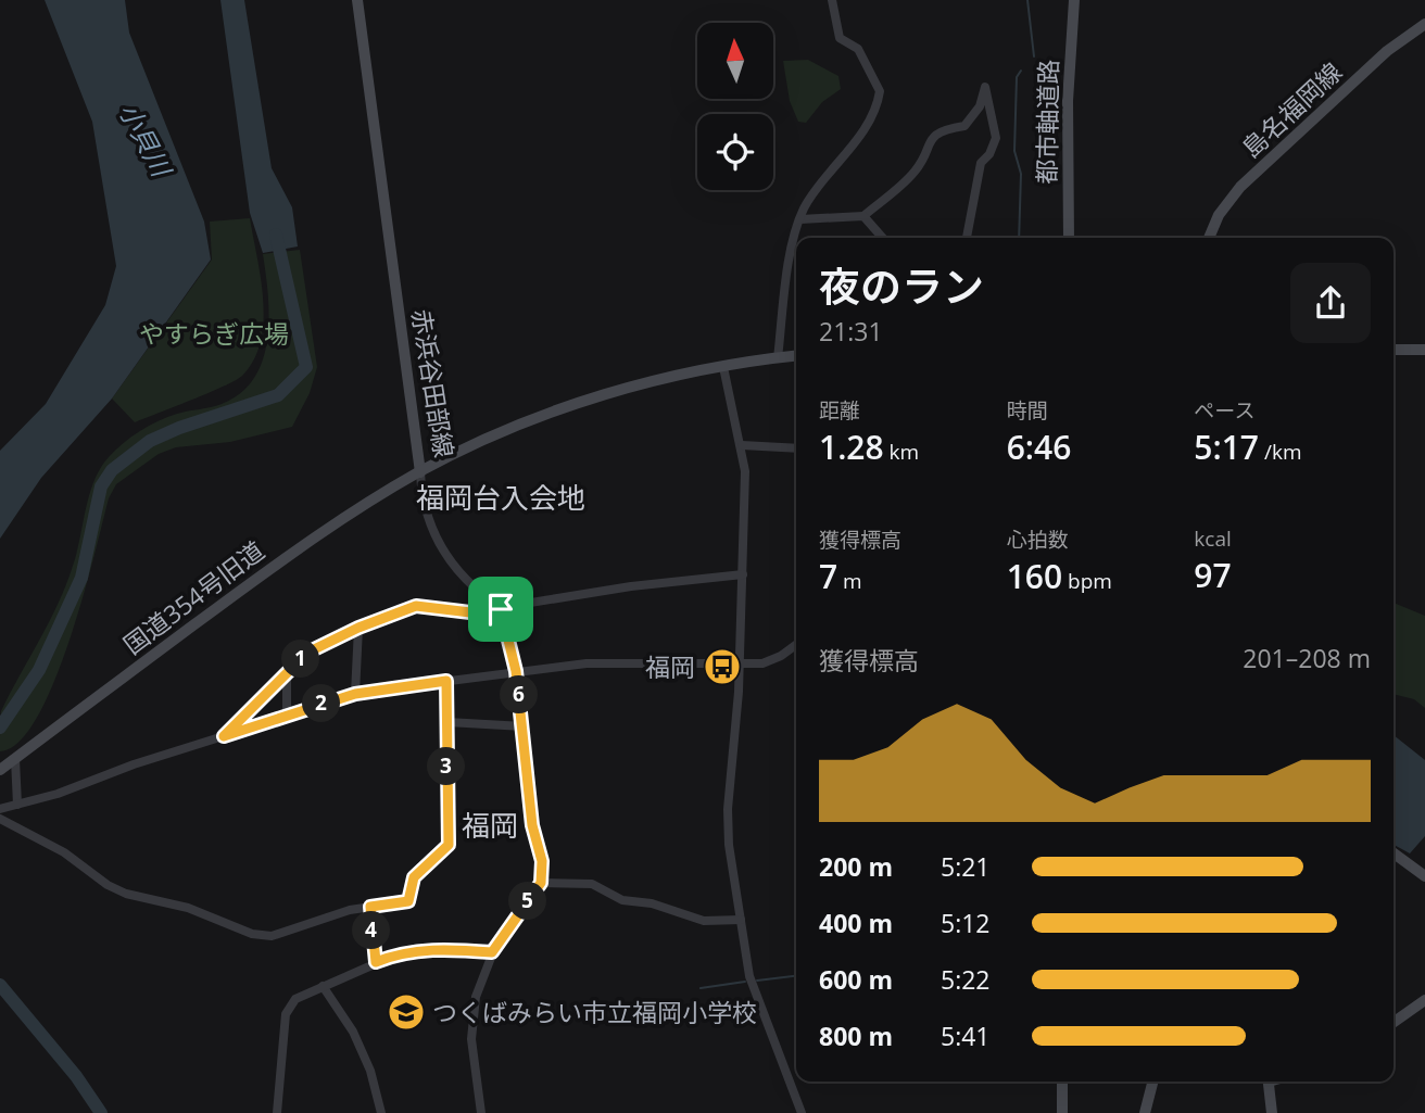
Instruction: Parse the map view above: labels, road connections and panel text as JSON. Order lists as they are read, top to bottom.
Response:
{
  "streets": {
    "main road": [
      "島名福岡線",
      "都市軸道路",
      "赤浜谷田部線",
      "国道354号旧道"
    ]
  },
  "crossings": [
    ["赤浜谷田部線", "国道354号旧道"]
  ],
  "districts": ["福岡台入会地", "福岡"],
  "water": ["小貝川"],
  "parks": ["やすらぎ広場"],
  "places": {
    "bus stop": ["福岡"],
    "school or university": ["つくばみらい市立福岡小学校"]
  },
  "north": "top",
  "page": {
    "heading": ["夜のラン", "21:31"],
    "stats": [
      ["距離", "1.28 km"],
      ["時間", "6:46"],
      ["ペース", "5:17 /km"],
      ["獲得標高", "7 m"],
      ["心拍数", "160 bpm"],
      ["kcal", "97"]
    ],
    "chart": ["獲得標高", "201–208 m"],
    "pins": [
      "1",
      "6",
      "2",
      "3",
      "5",
      "4"
    ],
    "list": [
      {
        "name": "200 m",
        "note": "5:21"
      },
      {
        "name": "400 m",
        "note": "5:12"
      },
      {
        "name": "600 m",
        "note": "5:22"
      },
      {
        "name": "800 m",
        "note": "5:41"
      }
    ]
  }
}
